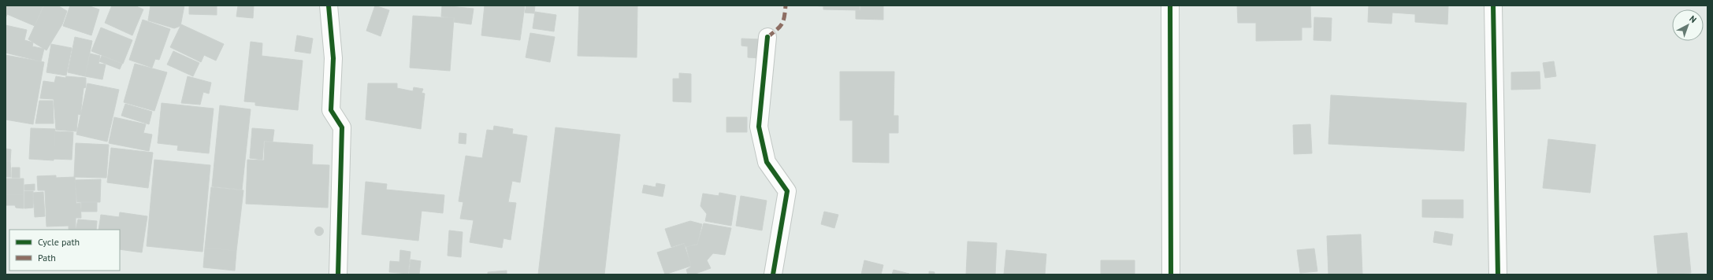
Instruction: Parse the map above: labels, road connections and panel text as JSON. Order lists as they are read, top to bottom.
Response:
{
  "legend": ["Cycle path", "Path"],
  "north": "top right"
}
